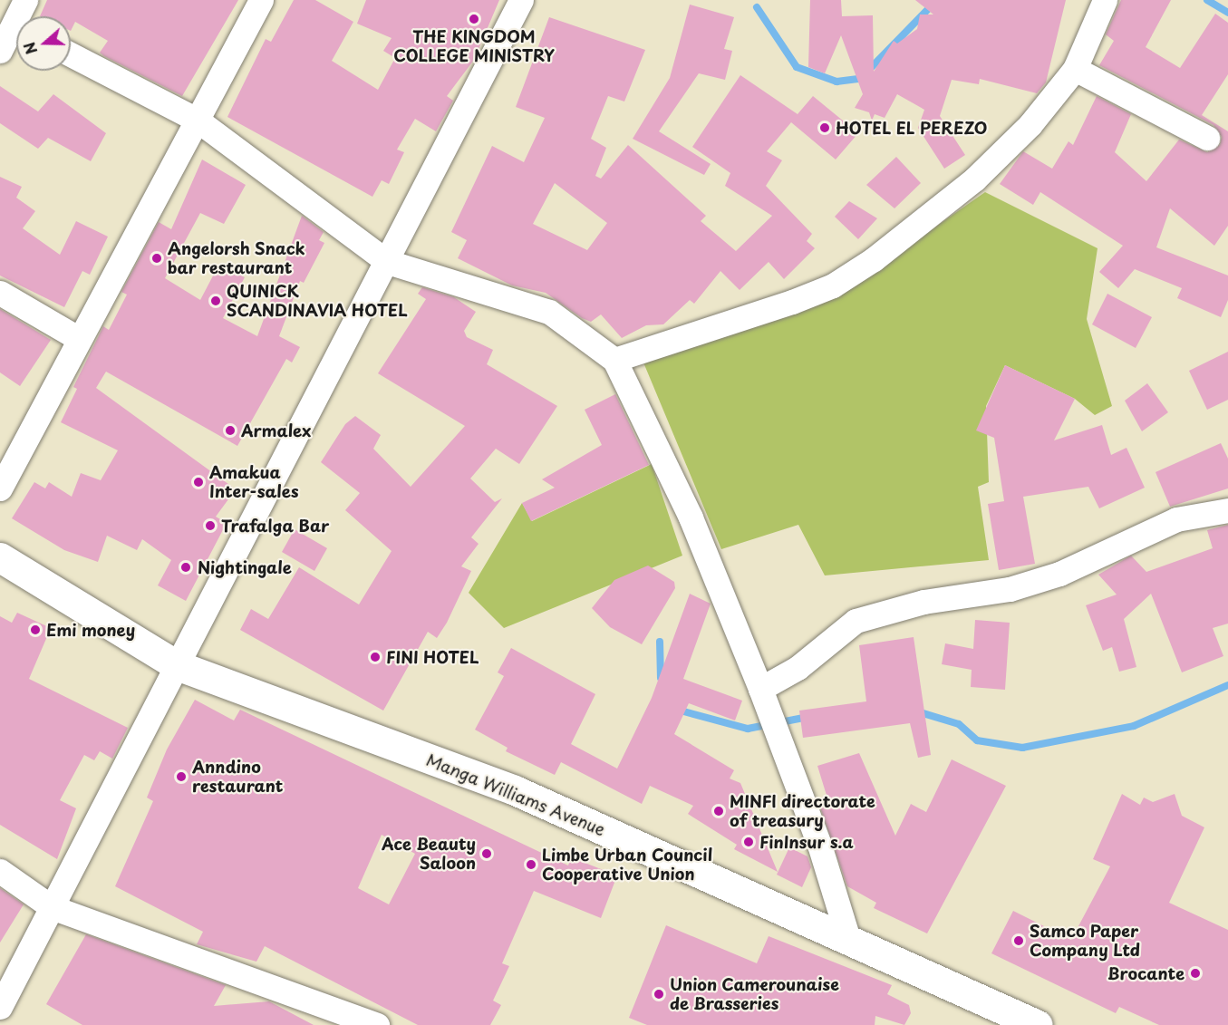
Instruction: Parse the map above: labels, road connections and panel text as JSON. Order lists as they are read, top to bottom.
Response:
{
  "streets": {
    "main road": ["Manga Williams Avenue"]
  },
  "places": [
    "THE KINGDOM COLLEGE MINISTRY",
    "HOTEL EL PEREZO",
    "Angelorsh Snack bar restaurant",
    "QUINICK SCANDINAVIA HOTEL",
    "Armalex",
    "Amakua Inter-sales",
    "Trafalga Bar",
    "Nightingale",
    "Emi money",
    "FINI HOTEL",
    "Anndino restaurant",
    "MINFI directorate of treasury",
    "FinInsur s.a",
    "Ace Beauty Saloon",
    "Limbe Urban Council Cooperative Union",
    "Samco Paper Company Ltd",
    "Brocante",
    "Union Camerounaise de Brasseries"
  ],
  "north": "left"
}
